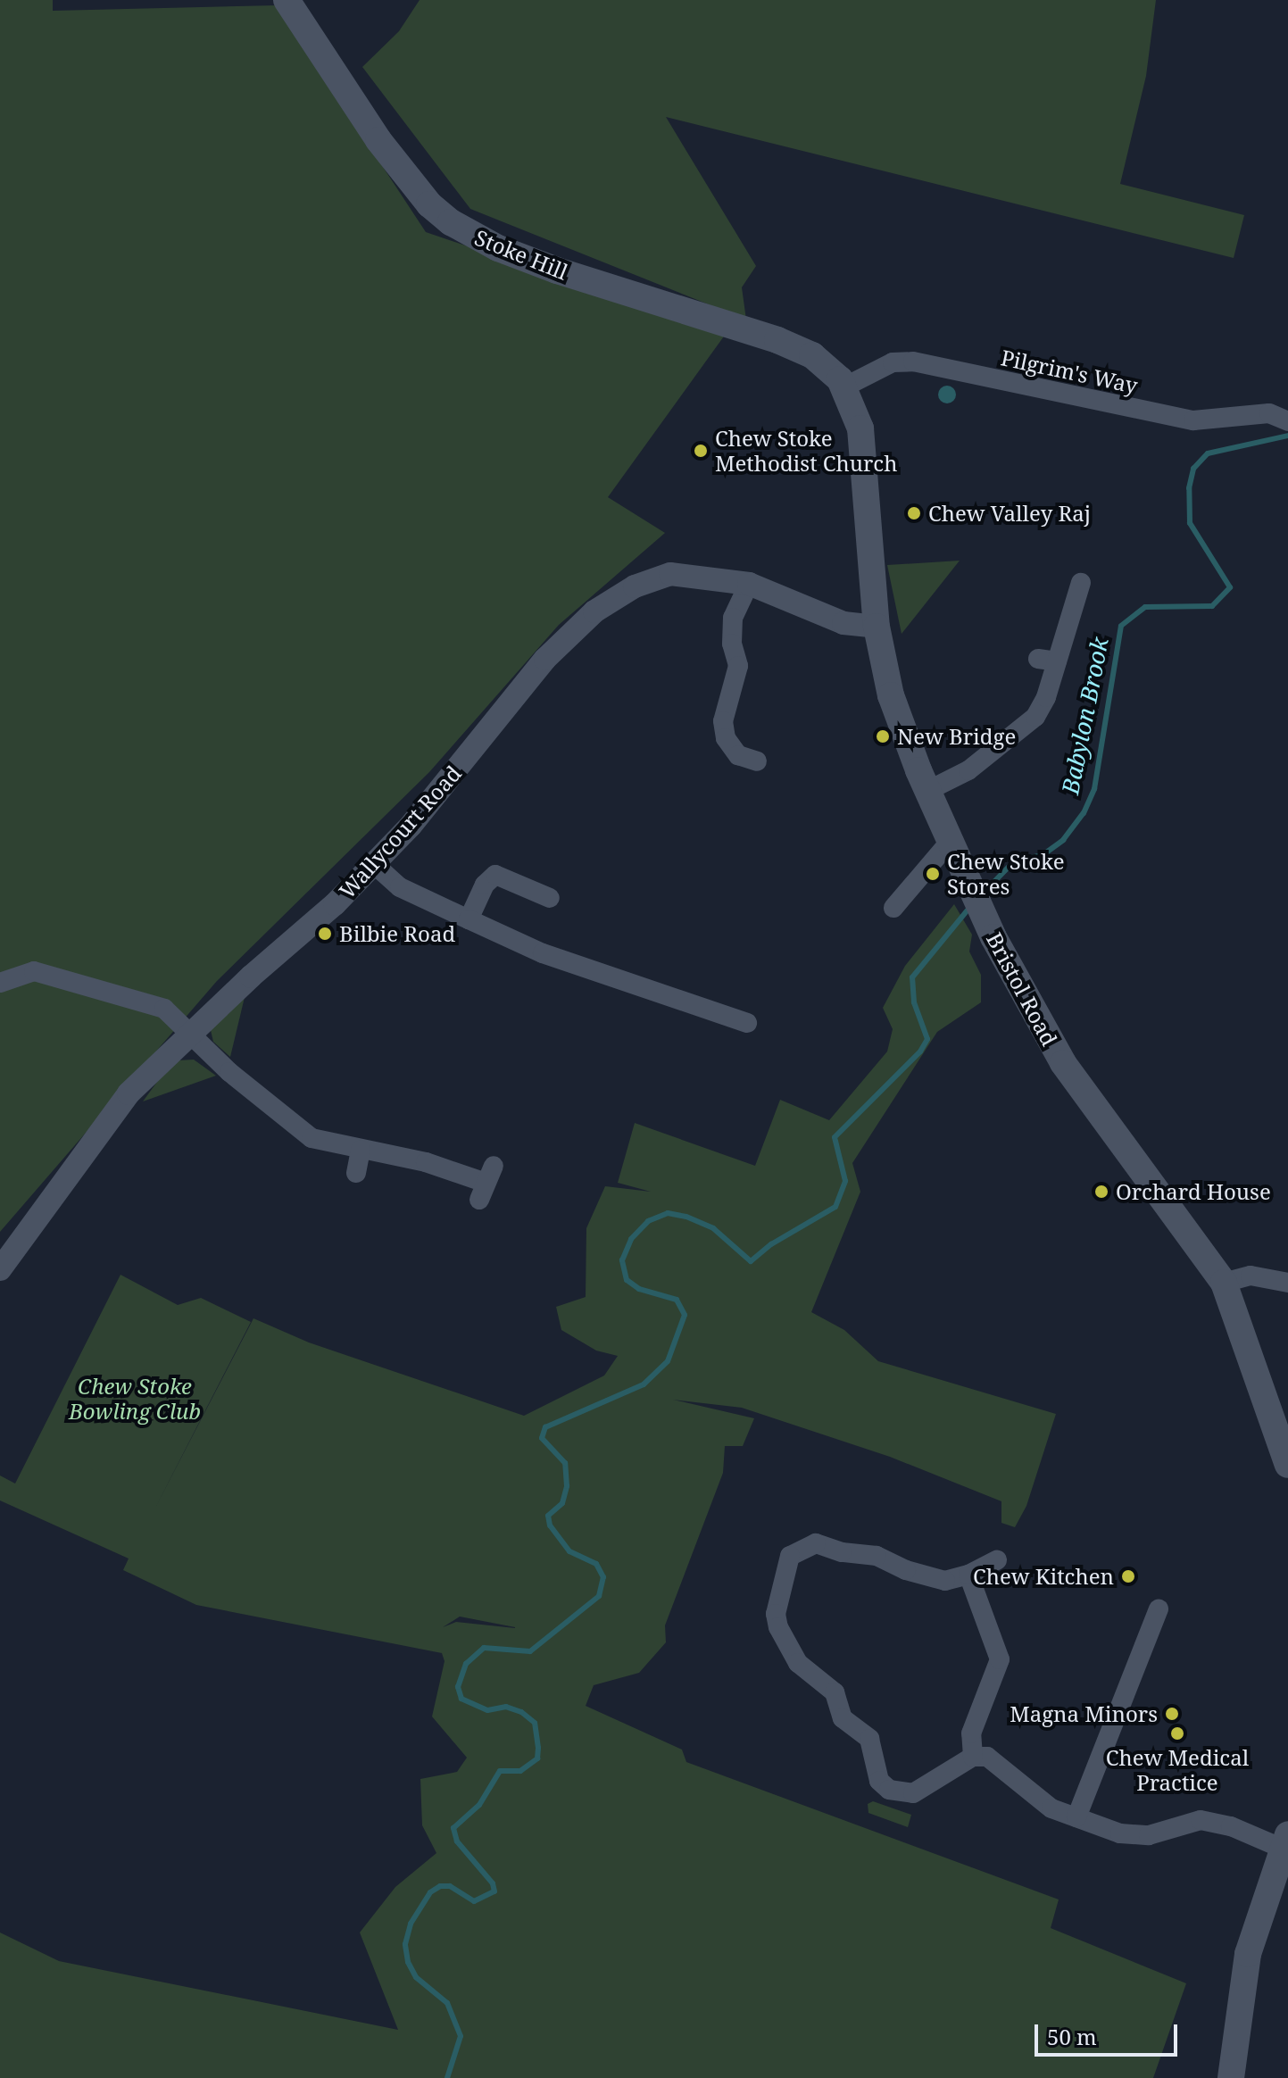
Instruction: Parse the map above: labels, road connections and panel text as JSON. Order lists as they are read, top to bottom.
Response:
{
  "streets": {
    "main road": ["Stoke Hill", "Bristol Road"],
    "street": ["Pilgrim's Way", "Wallycourt Road"]
  },
  "crossings": [
    ["Stoke Hill", "Pilgrim's Way"],
    ["Stoke Hill", "Bristol Road"],
    ["Pilgrim's Way", "Bristol Road"],
    ["Wallycourt Road", "Bristol Road"]
  ],
  "water": ["Babylon Brook"],
  "parks": ["Chew Stoke Bowling Club"],
  "places": [
    "Chew Stoke Methodist Church",
    "Chew Valley Raj",
    "New Bridge",
    "Chew Stoke Stores",
    "Bilbie Road",
    "Orchard House",
    "Chew Kitchen",
    "Magna Minors",
    "Chew Medical Practice"
  ],
  "scale_bar": "50 m"
}
